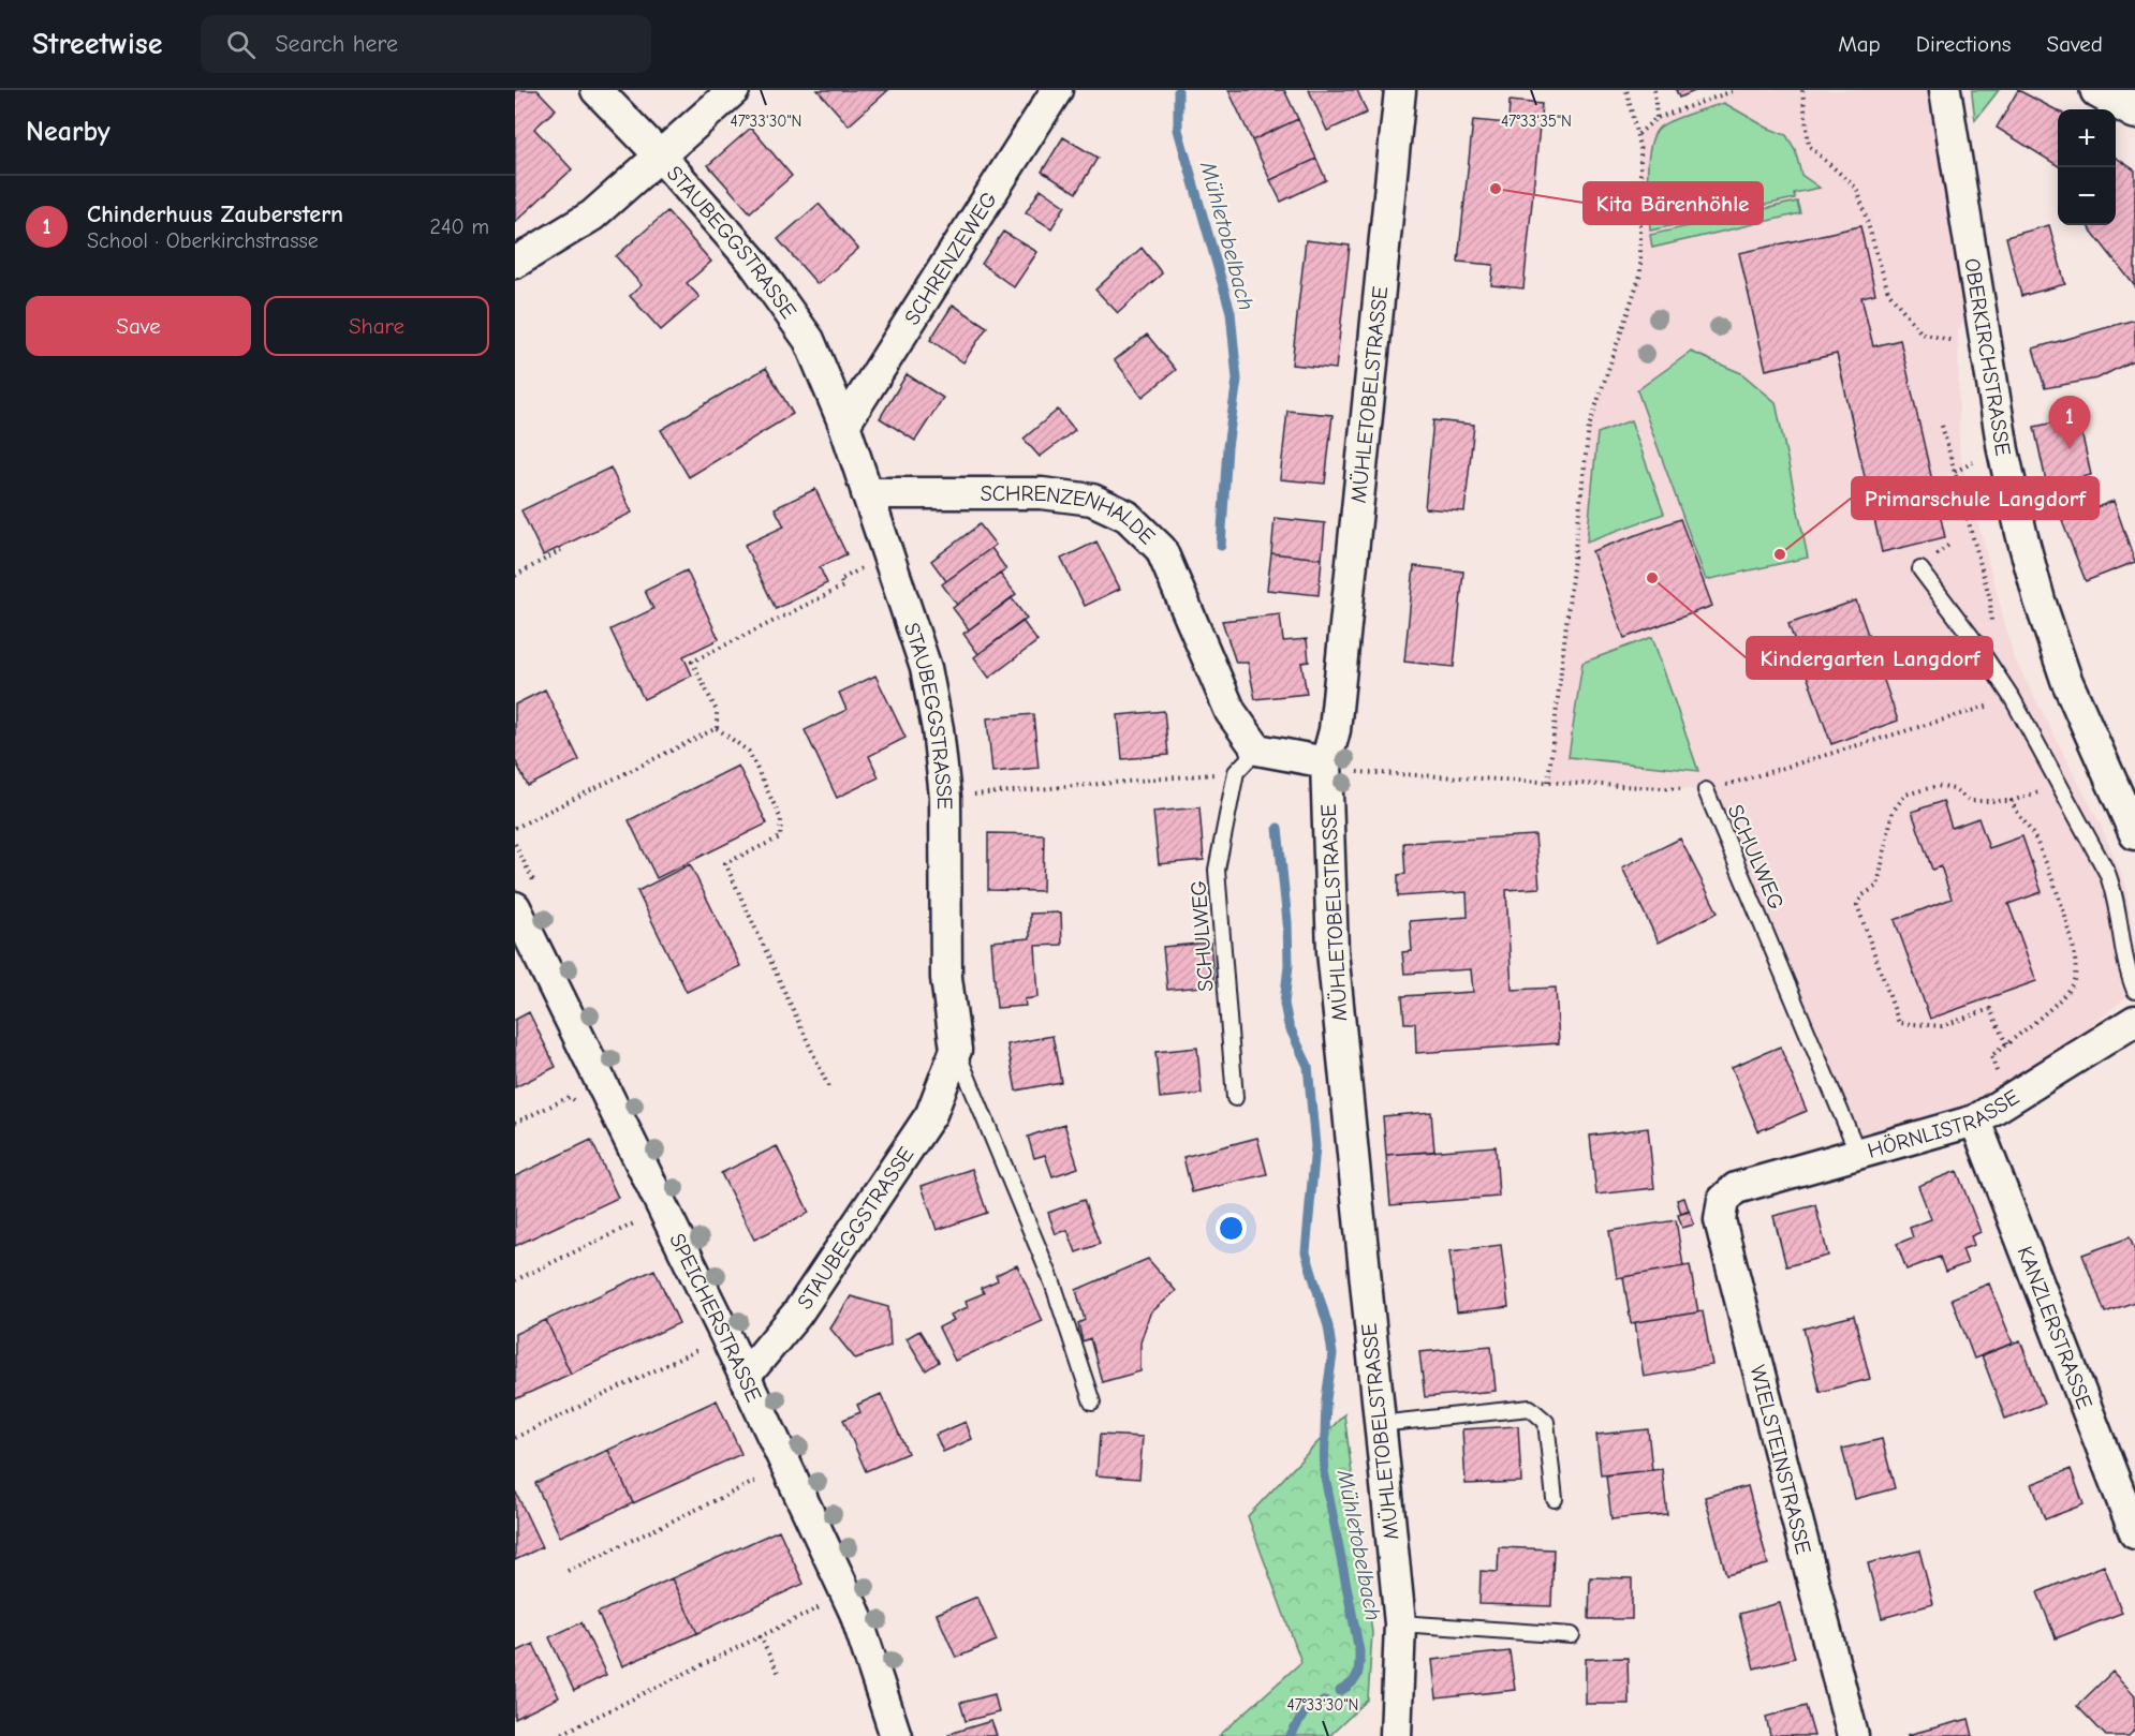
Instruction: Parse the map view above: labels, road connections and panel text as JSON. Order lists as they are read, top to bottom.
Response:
{
  "streets": {
    "street": [
      "STAUBEGGSTRASSE",
      "SCHRENZEWEG",
      "OBERKIRCHSTRASSE",
      "MÜHLETOBELSTRASSE",
      "SCHRENZENHALDE",
      "HÖRNLISTRASSE",
      "SPEICHERSTRASSE",
      "KANZLERSTRASSE",
      "WIELSTEINSTRASSE"
    ],
    "lane": ["SCHULWEG"]
  },
  "crossings": [
    ["STAUBEGGSTRASSE", "SCHRENZEWEG"],
    ["STAUBEGGSTRASSE", "SCHRENZENHALDE"],
    ["STAUBEGGSTRASSE", "SPEICHERSTRASSE"],
    ["SCHULWEG", "HÖRNLISTRASSE"],
    ["HÖRNLISTRASSE", "KANZLERSTRASSE"],
    ["HÖRNLISTRASSE", "WIELSTEINSTRASSE"]
  ],
  "water": ["Mühletobelbach"],
  "places": ["Kita Bärenhöhle", "Primarschule Langdorf", "Kindergarten Langdorf"],
  "page": {
    "header": "Streetwise",
    "search": "Search here",
    "nav": ["Map", "Directions", "Saved"],
    "heading": "Nearby",
    "map_buttons": ["+", "−"],
    "list": [
      {
        "mark": "1",
        "name": "Chinderhuus Zauberstern",
        "note": "School · Oberkirchstrasse",
        "value": "240 m"
      }
    ],
    "buttons": ["Save", "Share"],
    "pins": "1"
  },
  "coordinates": ["47°33'30\"N", "47°33'35\"N"]
}
